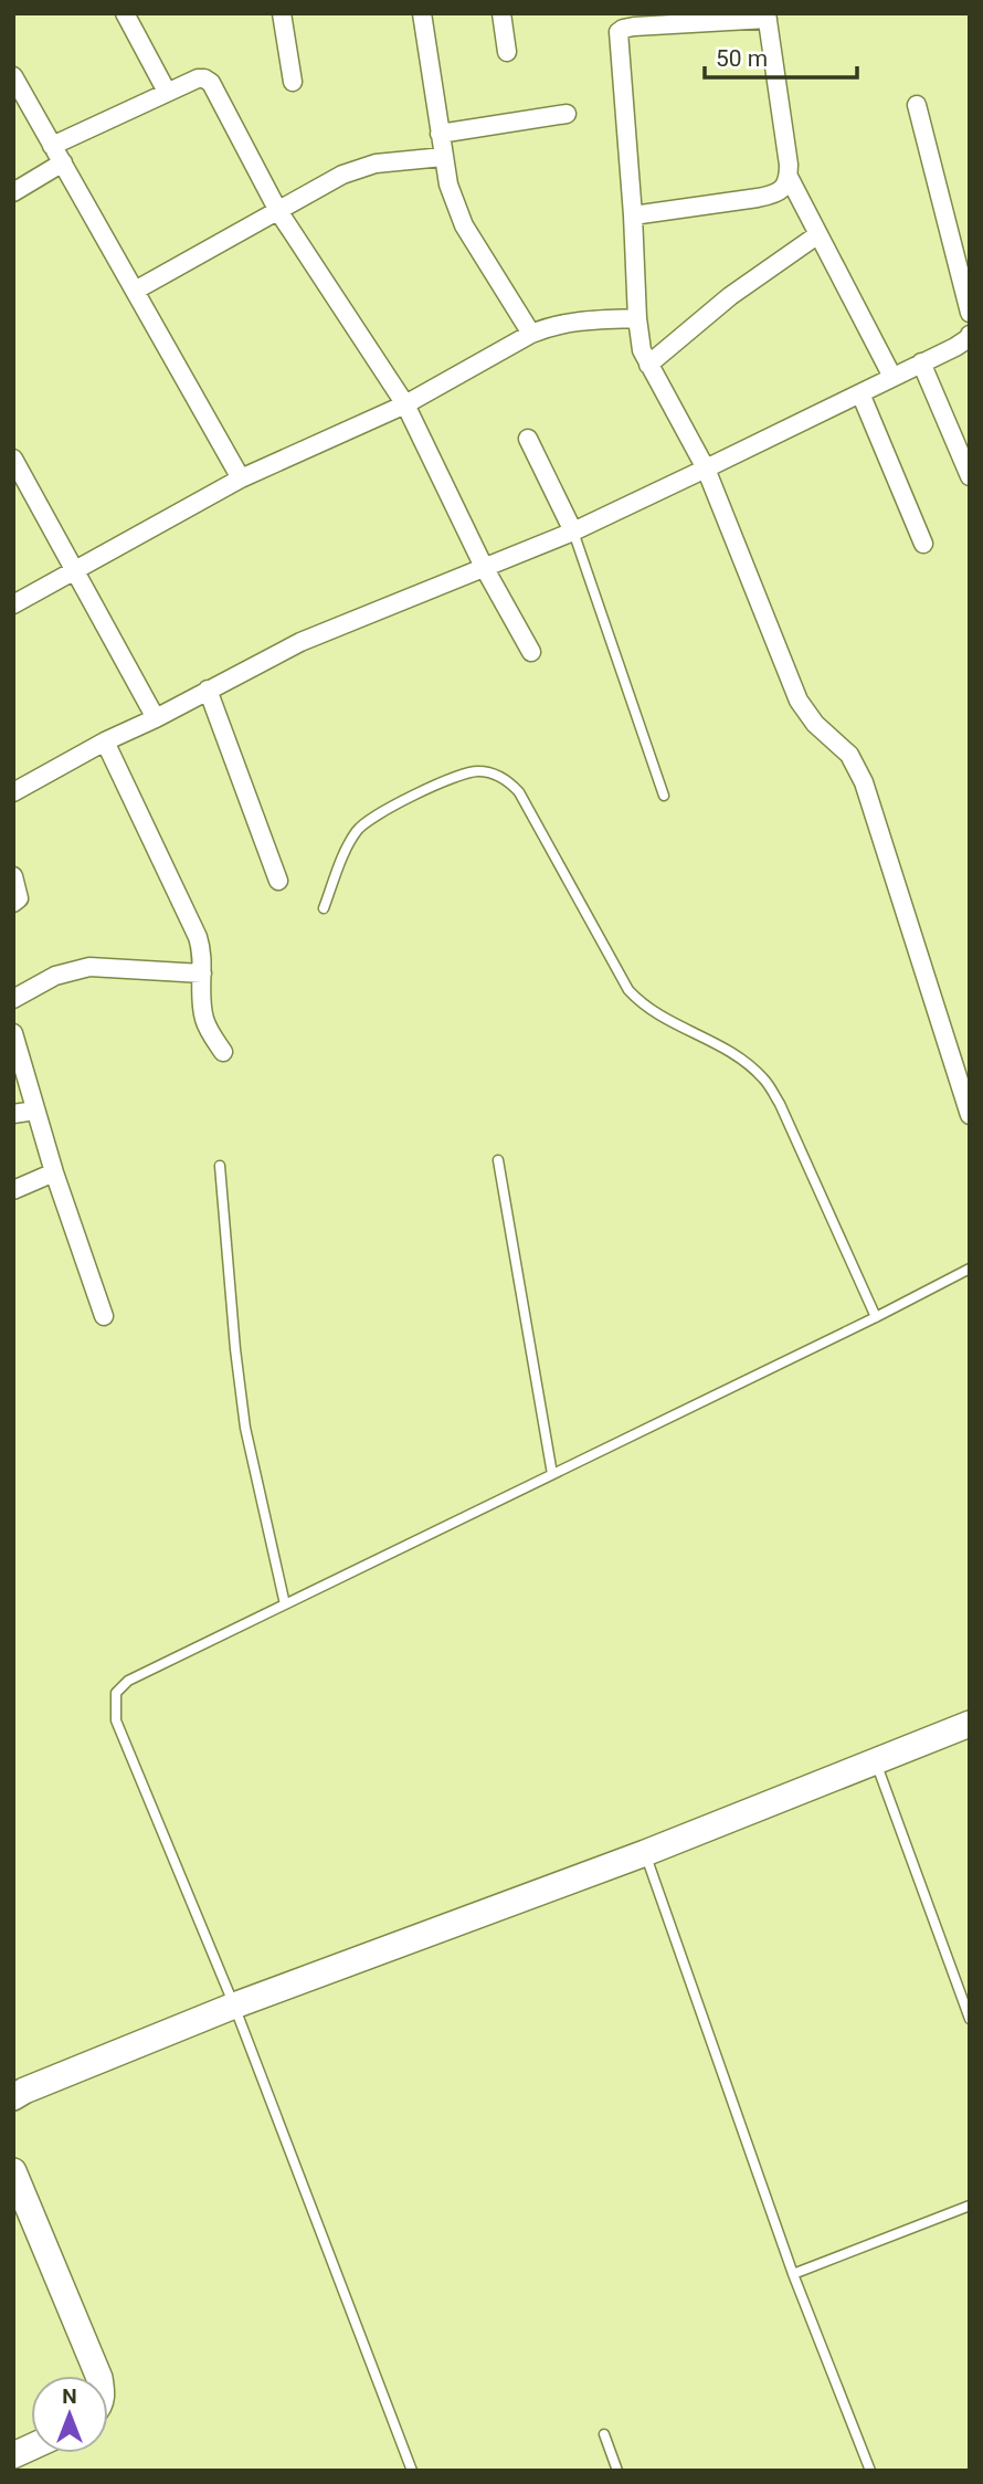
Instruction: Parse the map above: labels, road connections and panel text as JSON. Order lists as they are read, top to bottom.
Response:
{
  "scale_bar": "50 m",
  "north": "top"
}
